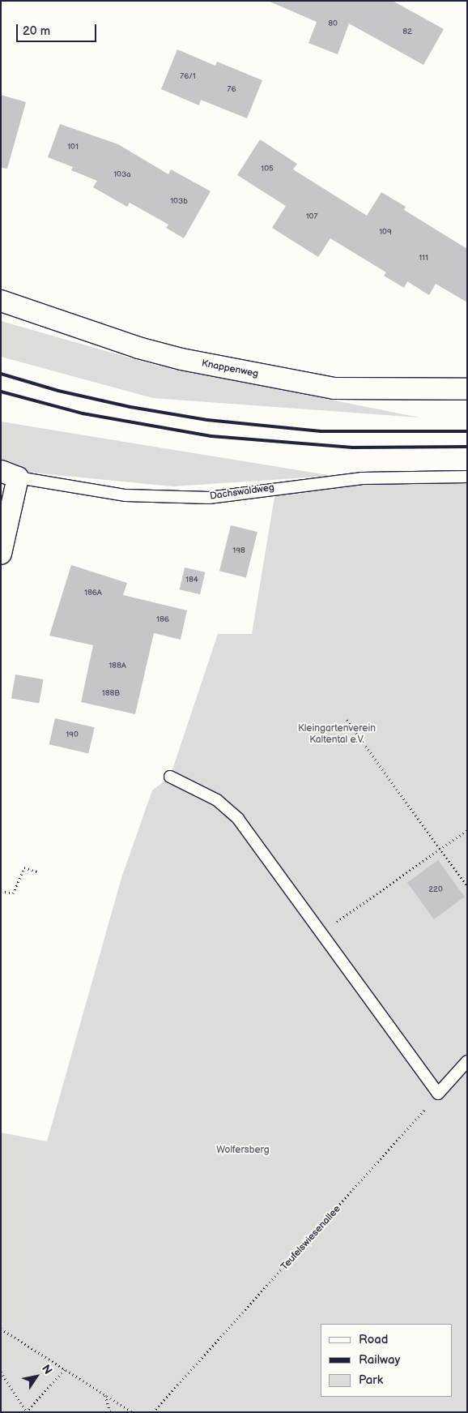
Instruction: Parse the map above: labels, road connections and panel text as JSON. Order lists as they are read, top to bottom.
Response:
{
  "streets": {
    "street": ["Knappenweg", "Dachswaldweg"],
    "path": ["Teufelswiesenallee"]
  },
  "parks": ["Kleingartenverein Kaltental e.V.", "Wolfersberg"],
  "house_numbers": [
    "80",
    "82",
    "76/1",
    "76",
    "101",
    "105",
    "103a",
    "103b",
    "107",
    "109",
    "111",
    "198",
    "184",
    "186A",
    "186",
    "188A",
    "188B",
    "190",
    "220"
  ],
  "legend": ["Road", "Railway", "Park"],
  "scale_bar": "20 m",
  "north": "top right"
}
